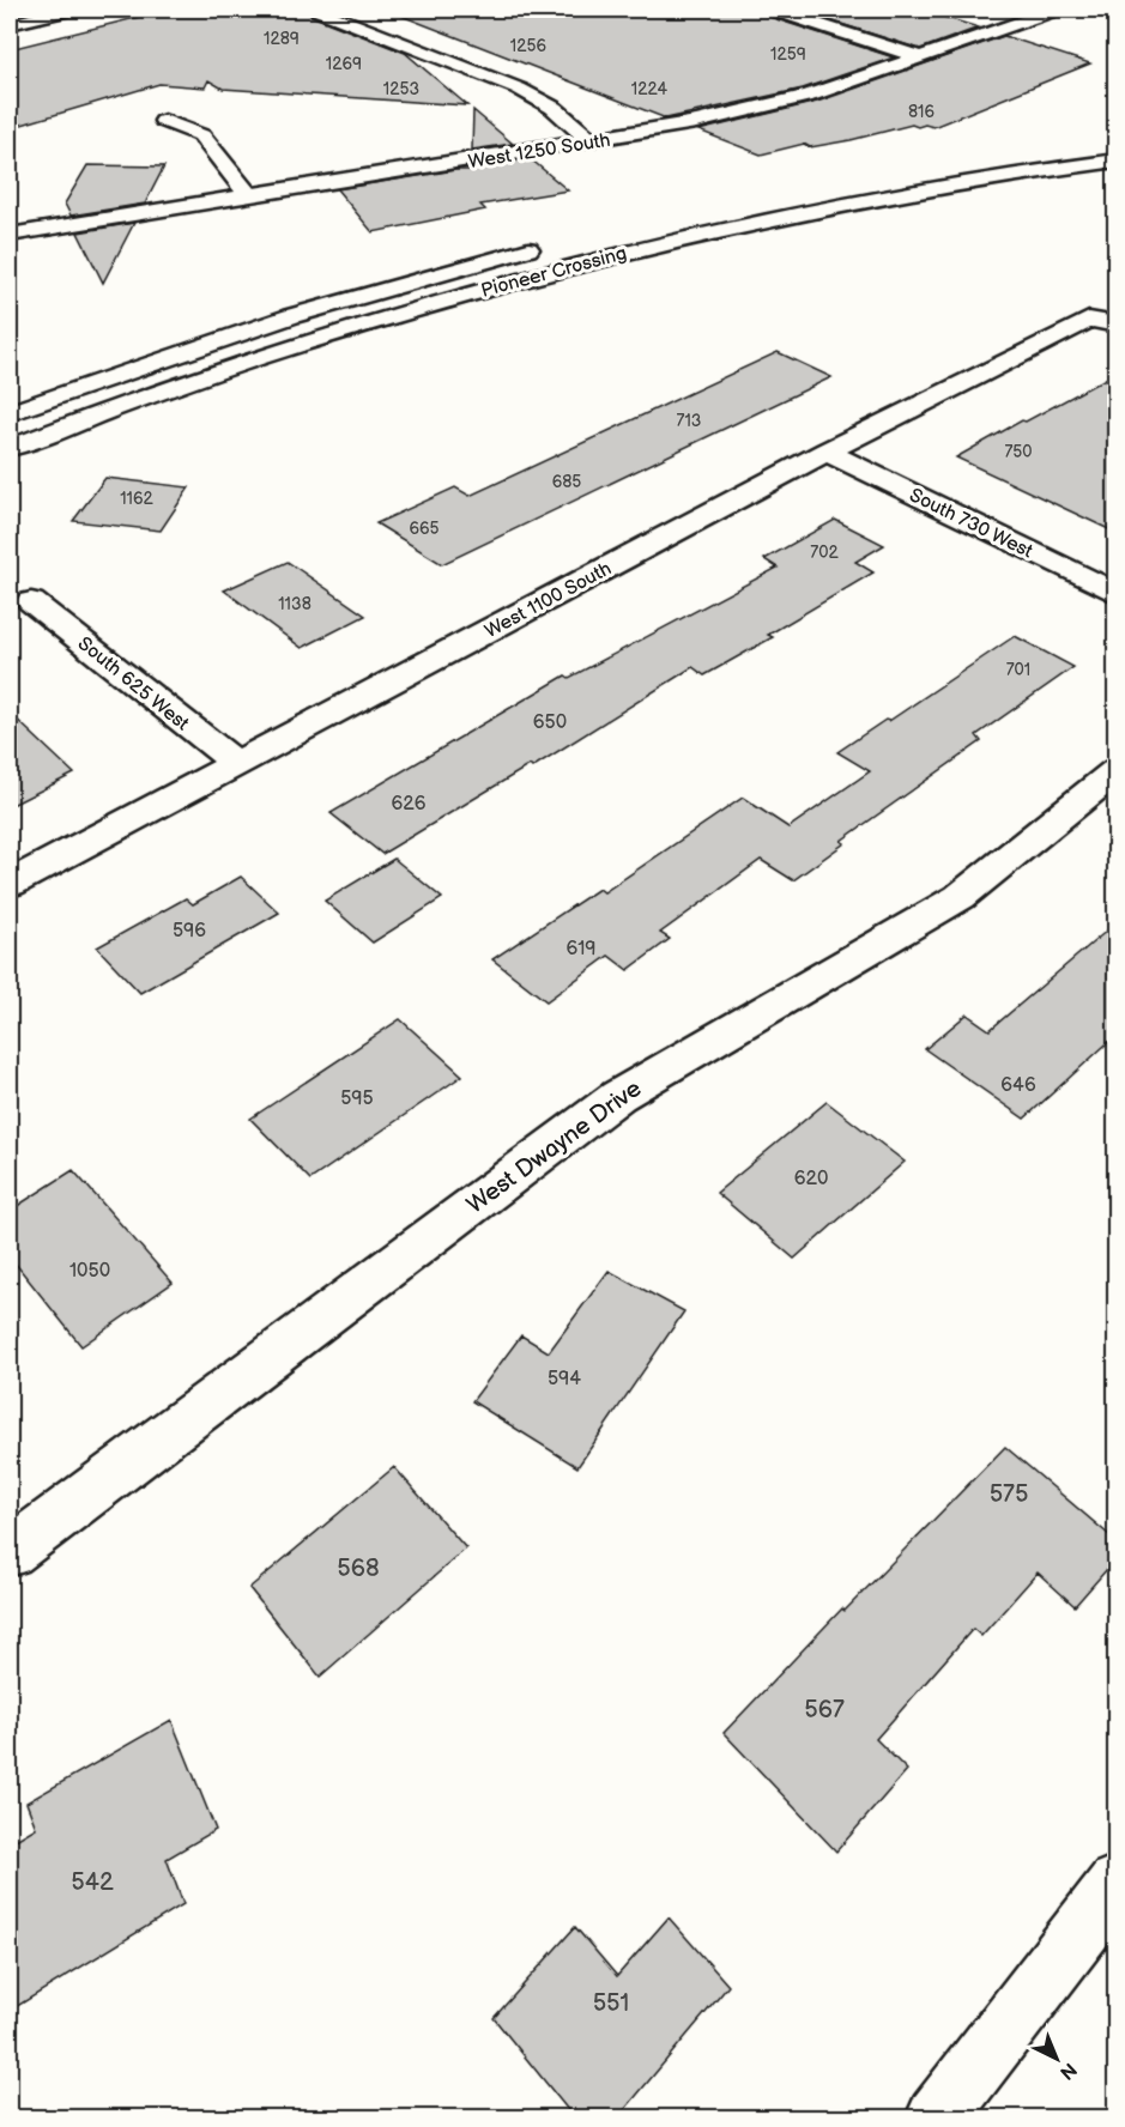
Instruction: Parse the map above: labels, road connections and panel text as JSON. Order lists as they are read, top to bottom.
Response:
{
  "streets": {
    "main road": [
      "West 1250 South",
      "Pioneer Crossing",
      "South 730 West",
      "West 1100 South",
      "South 625 West",
      "West Dwayne Drive"
    ]
  },
  "crossings": [
    ["South 730 West", "West 1100 South"],
    ["West 1100 South", "South 625 West"]
  ],
  "house_numbers": [
    "1289",
    "1256",
    "1259",
    "1269",
    "1253",
    "1224",
    "816",
    "713",
    "750",
    "685",
    "1162",
    "665",
    "702",
    "1138",
    "701",
    "650",
    "626",
    "596",
    "619",
    "646",
    "595",
    "620",
    "1050",
    "594",
    "575",
    "568",
    "567",
    "542",
    "551"
  ],
  "north": "bottom right"
}
